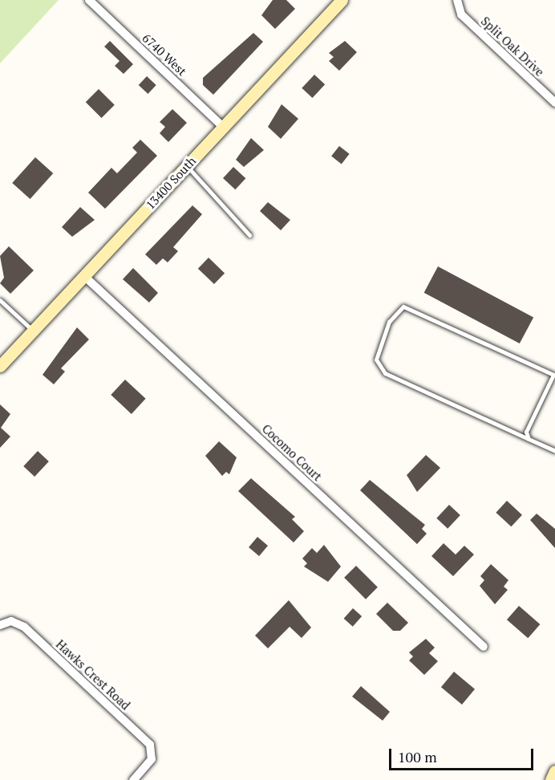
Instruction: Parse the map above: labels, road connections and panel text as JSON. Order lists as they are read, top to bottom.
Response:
{
  "streets": {
    "street": [
      "Split Oak Drive",
      "6740 West",
      "13400 South",
      "Cocomo Court",
      "Hawks Crest Road"
    ]
  },
  "crossings": [
    ["6740 West", "13400 South"],
    ["13400 South", "Cocomo Court"]
  ],
  "scale_bar": "100 m"
}
